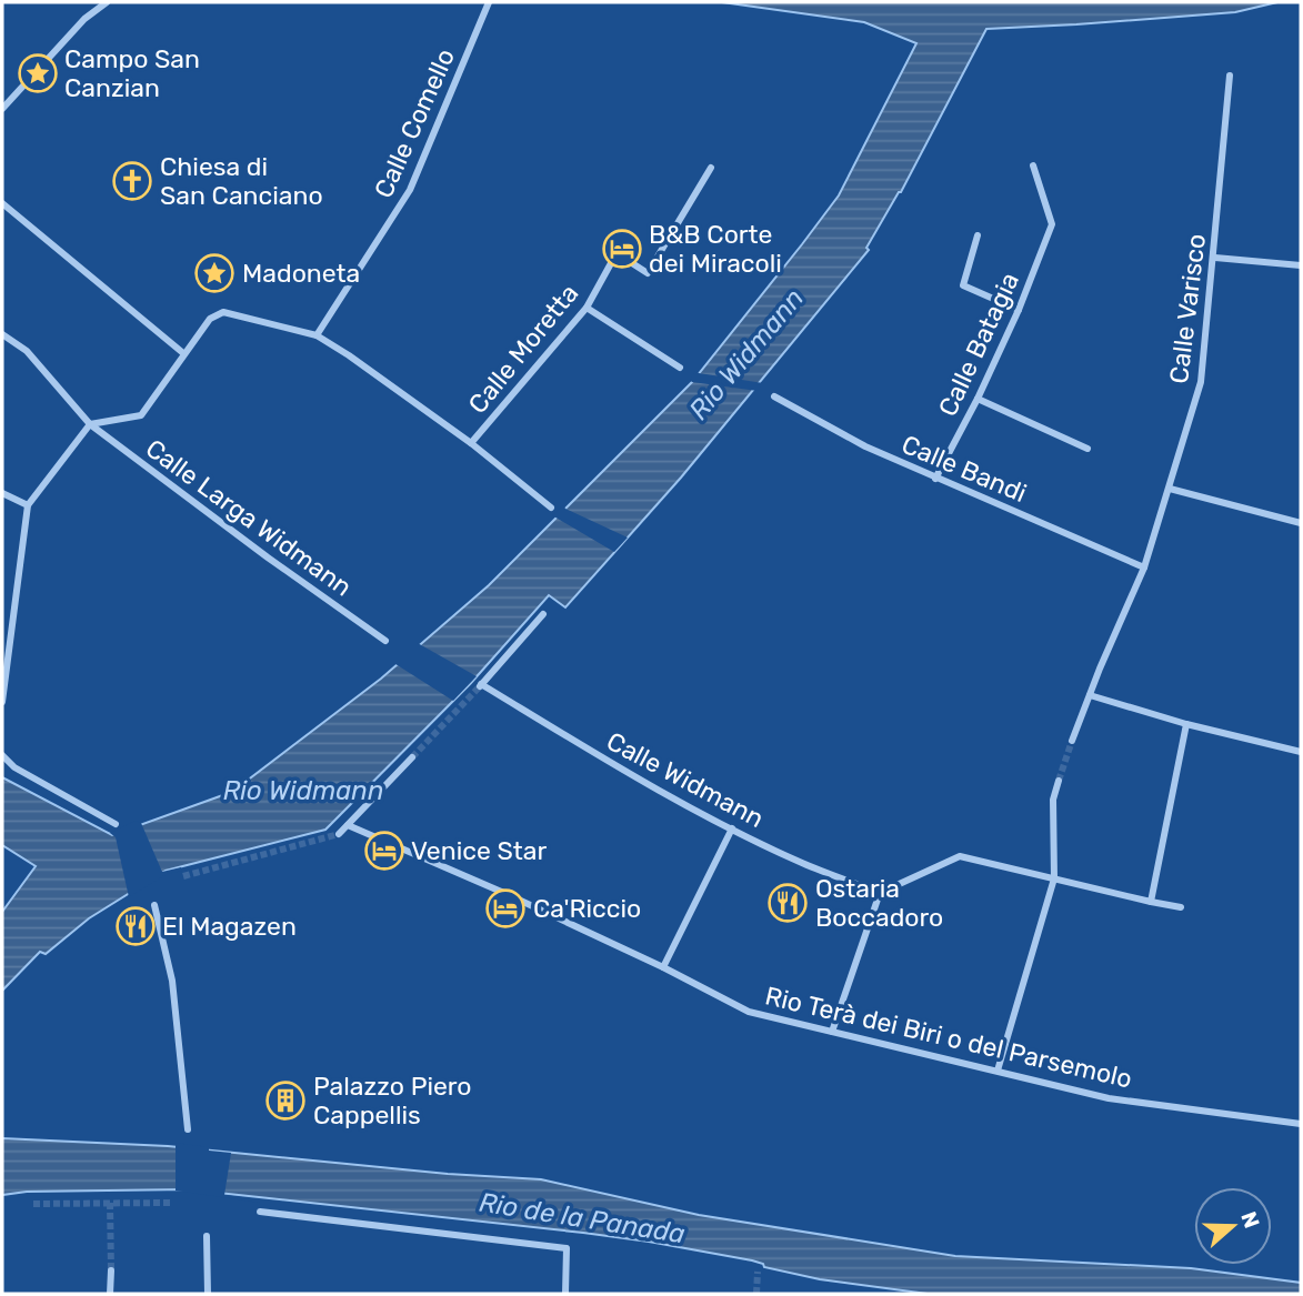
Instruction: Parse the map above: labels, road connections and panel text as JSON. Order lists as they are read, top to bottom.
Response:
{
  "streets": {
    "street": [
      "Calle Comello",
      "Calle Varisco",
      "Calle Batagia",
      "Calle Moretta",
      "Calle Bandi",
      "Calle Larga Widmann",
      "Calle Widmann",
      "Rio Terà dei Biri o del Parsemolo"
    ]
  },
  "crossings": [
    ["Calle Varisco", "Calle Bandi"],
    ["Calle Batagia", "Calle Bandi"]
  ],
  "water": ["Rio Widmann", "Rio de la Panada"],
  "places": {
    "place": ["Campo San Canzian", "Madoneta"],
    "church": ["Chiesa di San Canciano"],
    "hotel": ["B&B Corte dei Miracoli", "Venice Star", "Ca'Riccio"],
    "restaurant": ["Ostaria Boccadoro", "El Magazen"],
    "building": ["Palazzo Piero Cappellis"]
  },
  "north": "right"
}
